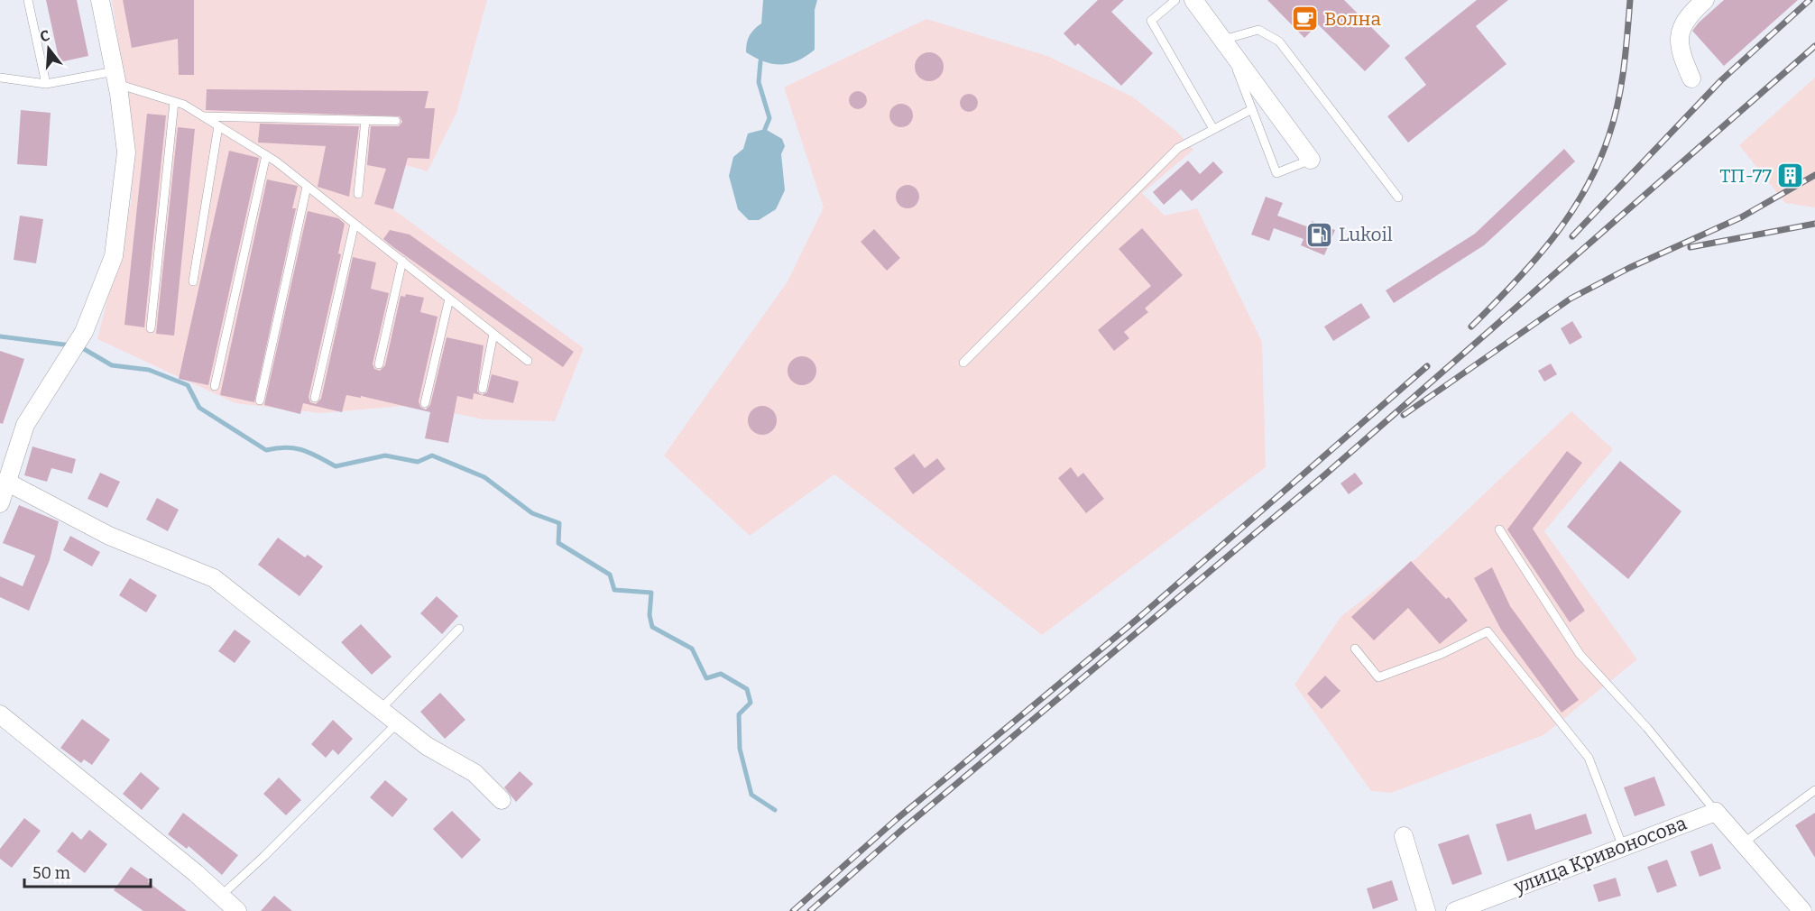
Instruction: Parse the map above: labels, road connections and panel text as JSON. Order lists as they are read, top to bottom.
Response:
{
  "streets": {
    "street": ["улица Кривоносова"]
  },
  "places": {
    "cafe": ["Волна"],
    "building": ["ТП-77"],
    "fuel station": ["Lukoil"]
  },
  "scale_bar": "50 m",
  "north": "top"
}
